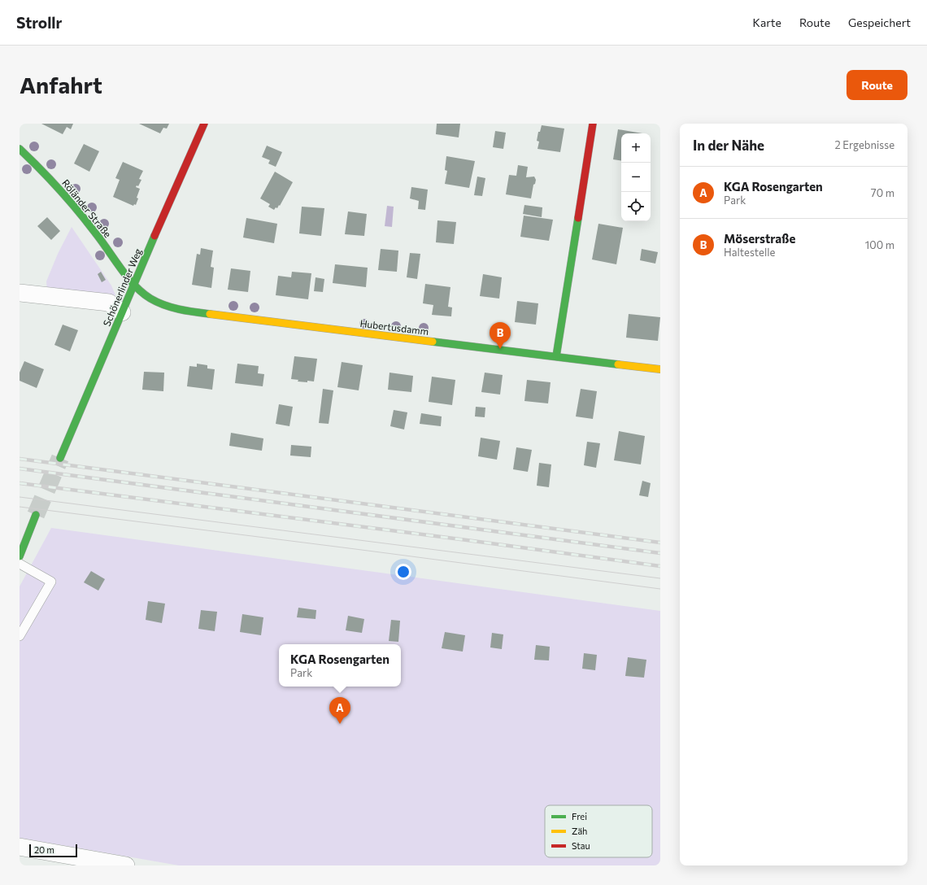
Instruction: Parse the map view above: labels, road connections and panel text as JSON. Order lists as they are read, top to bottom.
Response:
{
  "streets": {
    "street": ["Röländer Straße", "Schönerlinder Weg", "Hubertusdamm"]
  },
  "crossings": [
    ["Röländer Straße", "Schönerlinder Weg"],
    ["Röländer Straße", "Hubertusdamm"],
    ["Schönerlinder Weg", "Hubertusdamm"]
  ],
  "legend": ["Frei", "Zäh", "Stau"],
  "scale_bar": "20 m",
  "page": {
    "header": "Strollr",
    "nav": ["Karte", "Route", "Gespeichert"],
    "buttons": "Route",
    "title": "Anfahrt",
    "heading": ["In der Nähe", "2 Ergebnisse"],
    "map_buttons": ["+", "−"],
    "list": [
      {
        "mark": "A",
        "name": "KGA Rosengarten",
        "note": "Park",
        "value": "70 m"
      },
      {
        "mark": "B",
        "name": "Möserstraße",
        "note": "Haltestelle",
        "value": "100 m"
      }
    ],
    "pins": ["B", "A"],
    "popup": ["KGA Rosengarten", "Park"],
    "scale": "20 m"
  }
}
